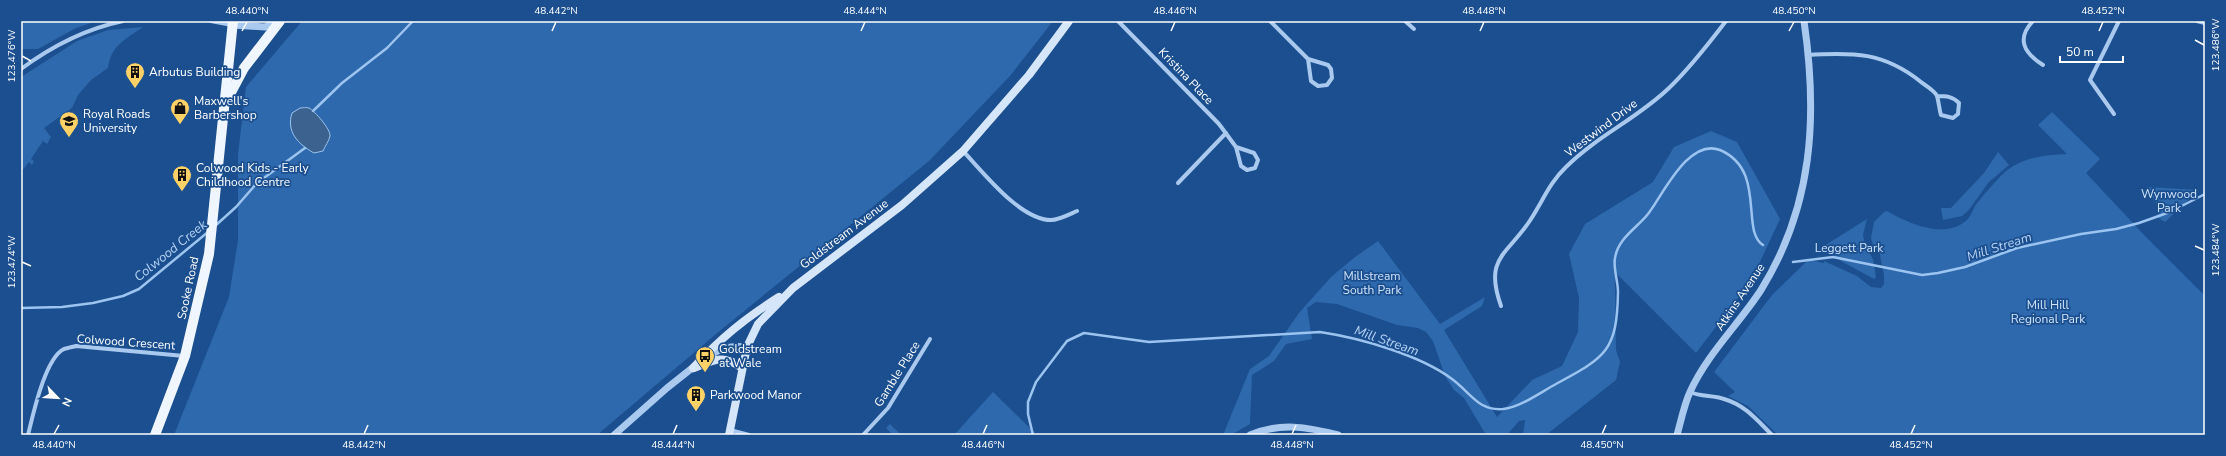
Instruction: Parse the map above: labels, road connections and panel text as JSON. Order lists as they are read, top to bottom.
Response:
{
  "streets": {
    "main road": ["Goldstream Avenue", "Sooke Road"],
    "street": [
      "Kristina Place",
      "Westwind Drive",
      "Atkins Avenue",
      "Colwood Crescent",
      "Gamble Place"
    ]
  },
  "crossings": [
    ["Sooke Road", "Colwood Crescent"]
  ],
  "water": ["Mill Stream", "Colwood Creek"],
  "parks": [
    "Wynwood Park",
    "Leggett Park",
    "Millstream South Park",
    "Mill Hill Regional Park"
  ],
  "places": {
    "building": ["Arbutus Building", "Colwood Kids - Early Childhood Centre", "Parkwood Manor"],
    "shop": ["Maxwell's Barbershop"],
    "school or university": ["Royal Roads University"],
    "bus stop": ["Goldstream at Wale"]
  },
  "scale_bar": "50 m",
  "north": "bottom right",
  "coordinates": [
    "48.440°N",
    "48.442°N",
    "48.444°N",
    "48.446°N",
    "48.448°N",
    "48.450°N",
    "48.452°N",
    "123.486°W",
    "123.476°W",
    "123.484°W",
    "123.474°W"
  ]
}
